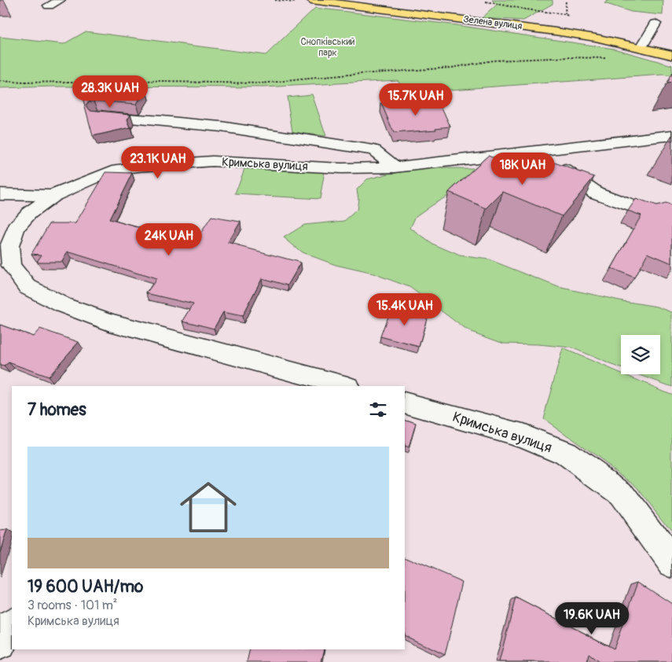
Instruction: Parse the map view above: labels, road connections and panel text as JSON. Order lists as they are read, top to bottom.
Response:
{
  "streets": {
    "main road": ["Зелена вулиця"],
    "street": ["Кримська вулиця"]
  },
  "parks": ["Снопківський парк"],
  "page": {
    "price": [
      "28.3K UAH",
      "15.7K UAH",
      "23.1K UAH",
      "18K UAH",
      "24K UAH",
      "15.4K UAH",
      "19.6K UAH"
    ],
    "heading": "7 homes",
    "list": [
      {
        "name": "19 600 UAH/mo",
        "note": "3 rooms · 101 m² · Кримська вулиця"
      }
    ]
  }
}
